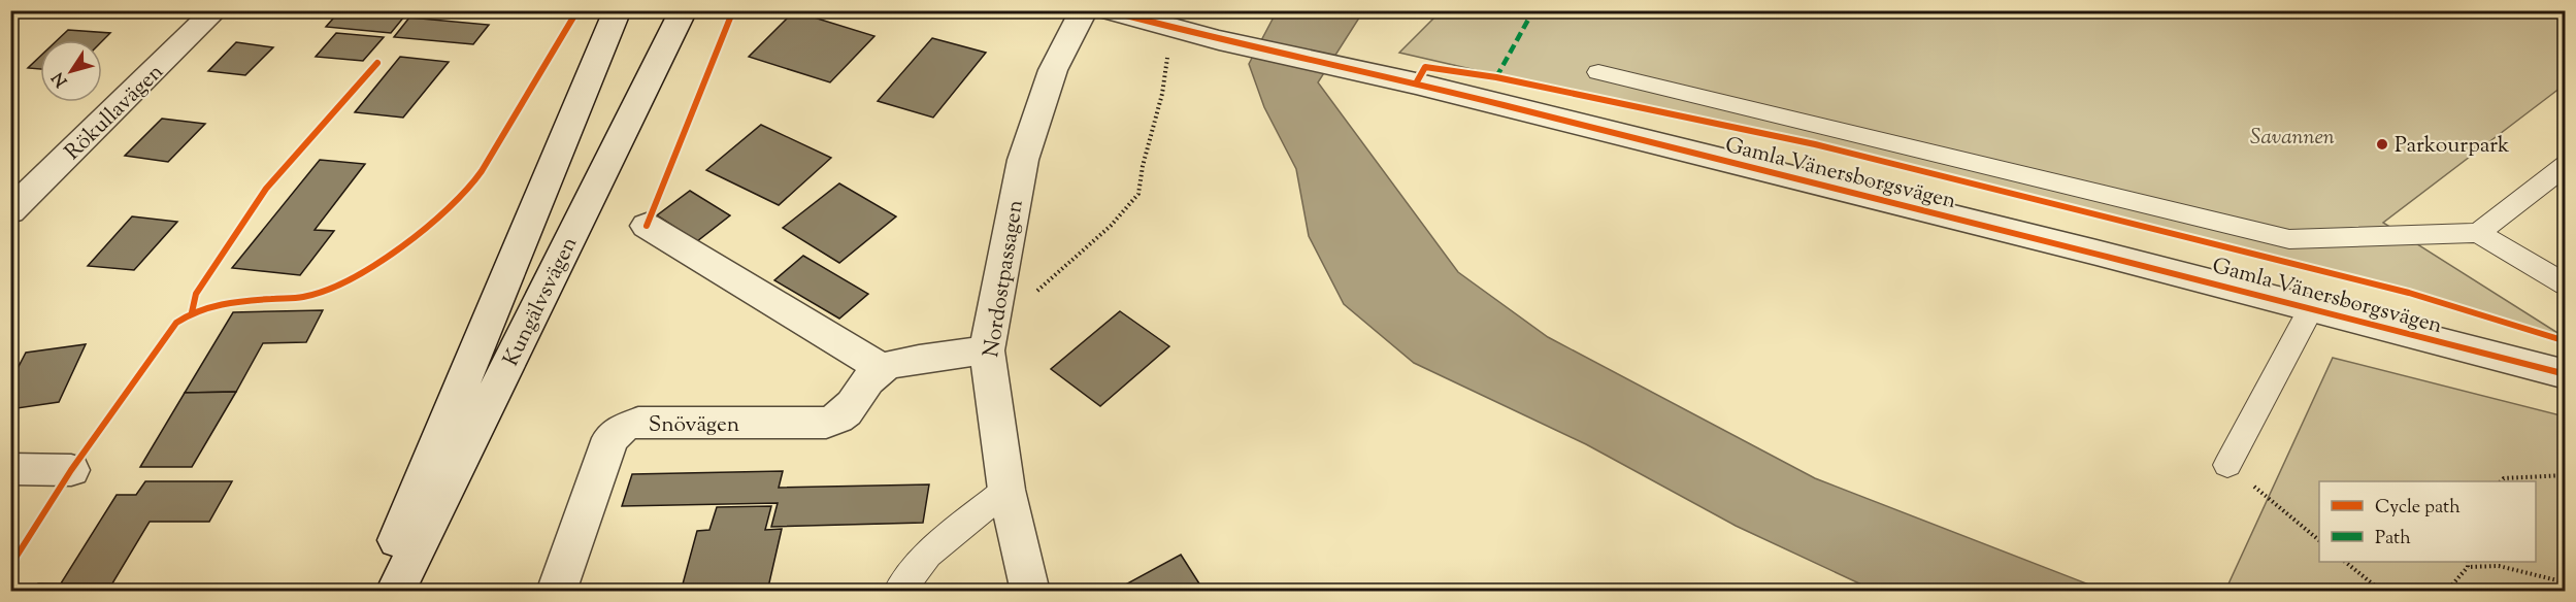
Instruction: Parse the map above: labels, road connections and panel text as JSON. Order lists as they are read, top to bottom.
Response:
{
  "streets": {
    "street": [
      "Rökullavägen",
      "Gamla Vänersborgsvägen",
      "Nordostpassagen",
      "Kungälvsvägen",
      "Snövägen"
    ]
  },
  "parks": ["Savannen"],
  "places": ["Parkourpark"],
  "legend": ["Cycle path", "Path"],
  "north": "bottom left"
}
